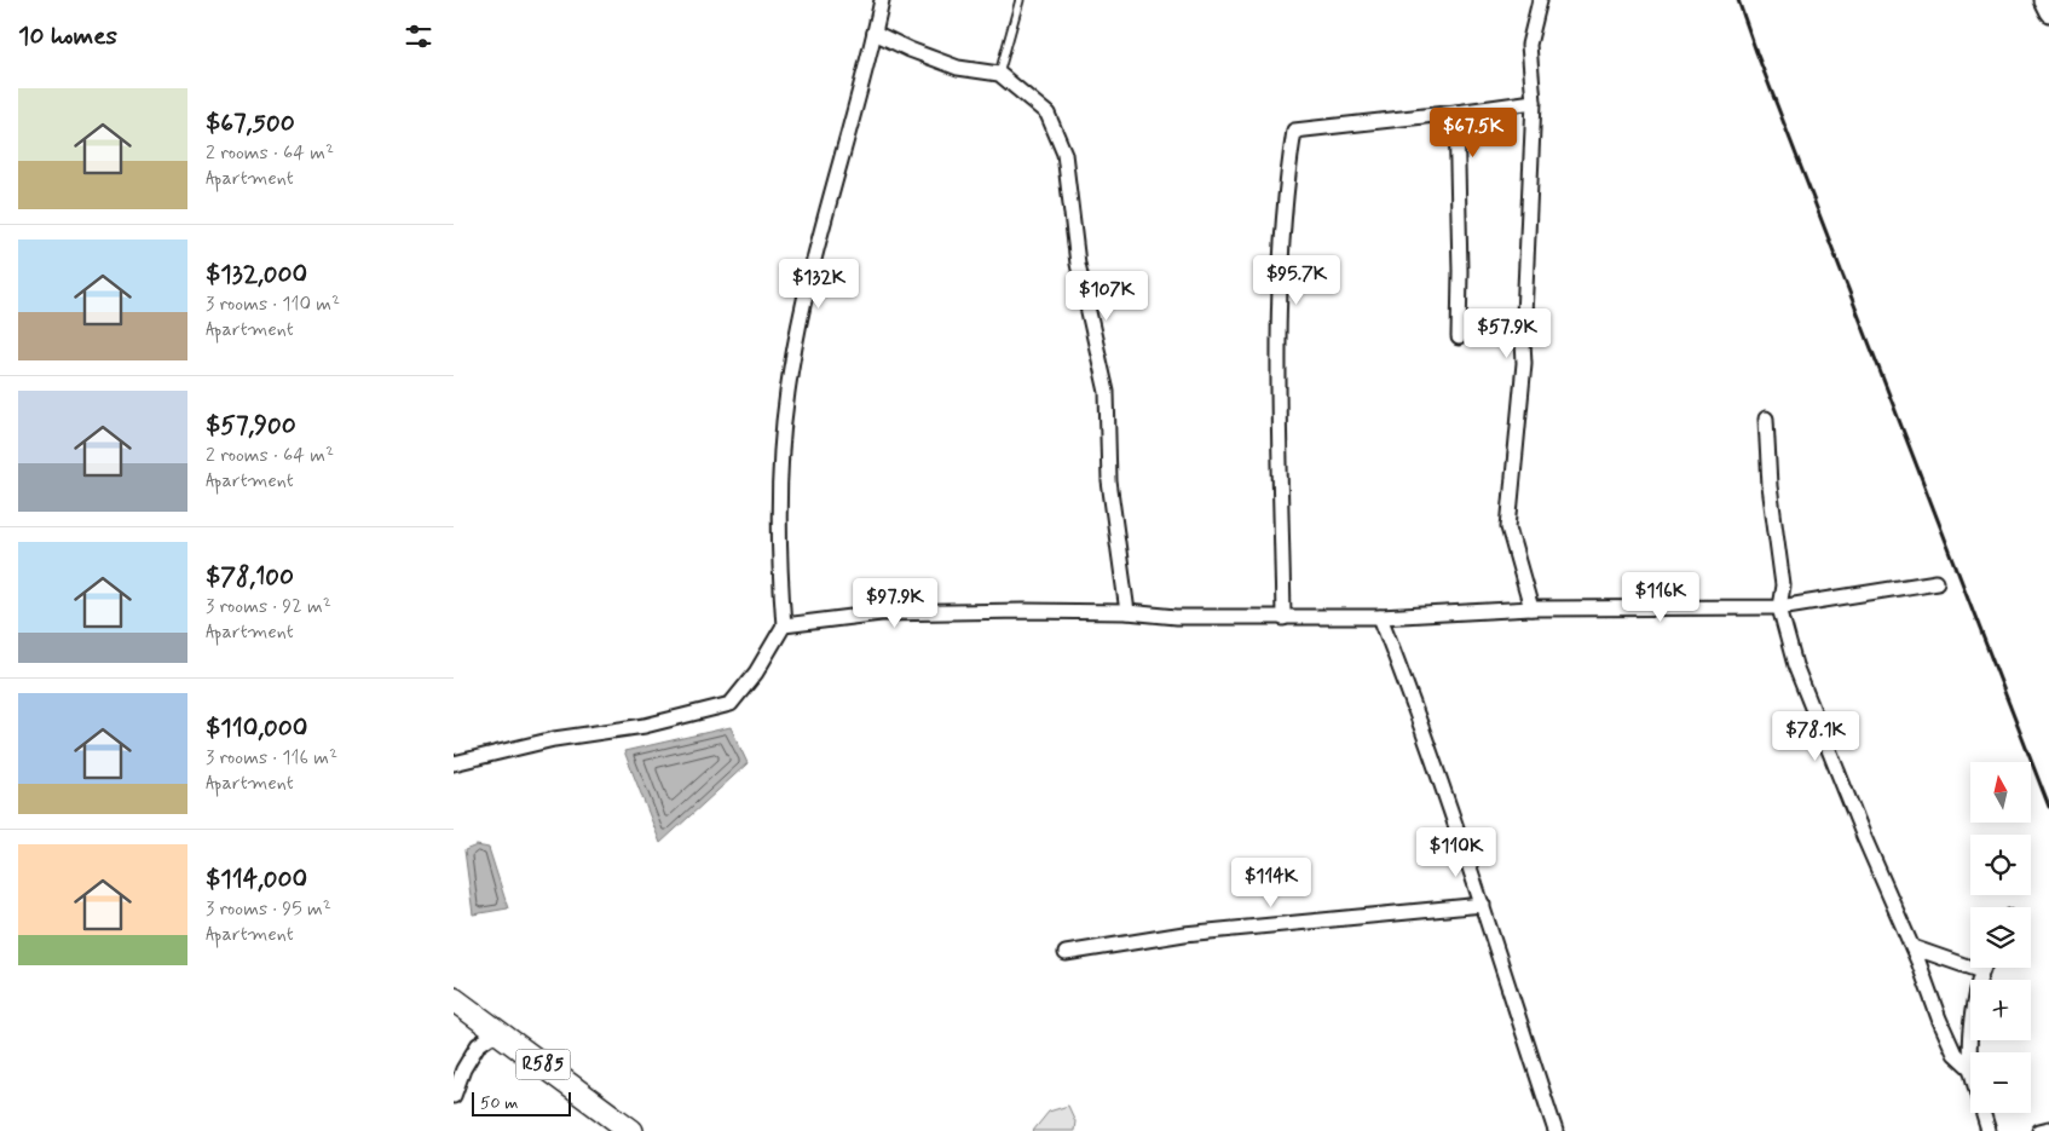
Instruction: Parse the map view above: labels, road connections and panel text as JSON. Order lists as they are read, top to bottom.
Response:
{
  "streets": {
    "main road": ["R585"]
  },
  "scale_bar": "50 m",
  "north": "top",
  "page": {
    "heading": "10 homes",
    "list": [
      {
        "name": "$67,500",
        "note": "2 rooms · 64 m² · Apartment"
      },
      {
        "name": "$132,000",
        "note": "3 rooms · 110 m² · Apartment"
      },
      {
        "name": "$57,900",
        "note": "2 rooms · 64 m² · Apartment"
      },
      {
        "name": "$78,100",
        "note": "3 rooms · 92 m² · Apartment"
      },
      {
        "name": "$110,000",
        "note": "3 rooms · 116 m² · Apartment"
      },
      {
        "name": "$114,000",
        "note": "3 rooms · 95 m² · Apartment"
      }
    ],
    "price": [
      "$67.5K",
      "$95.7K",
      "$132K",
      "$107K",
      "$57.9K",
      "$116K",
      "$97.9K",
      "$78.1K",
      "$110K",
      "$114K"
    ],
    "map_buttons": ["+", "−"],
    "scale": "50 m"
  }
}
